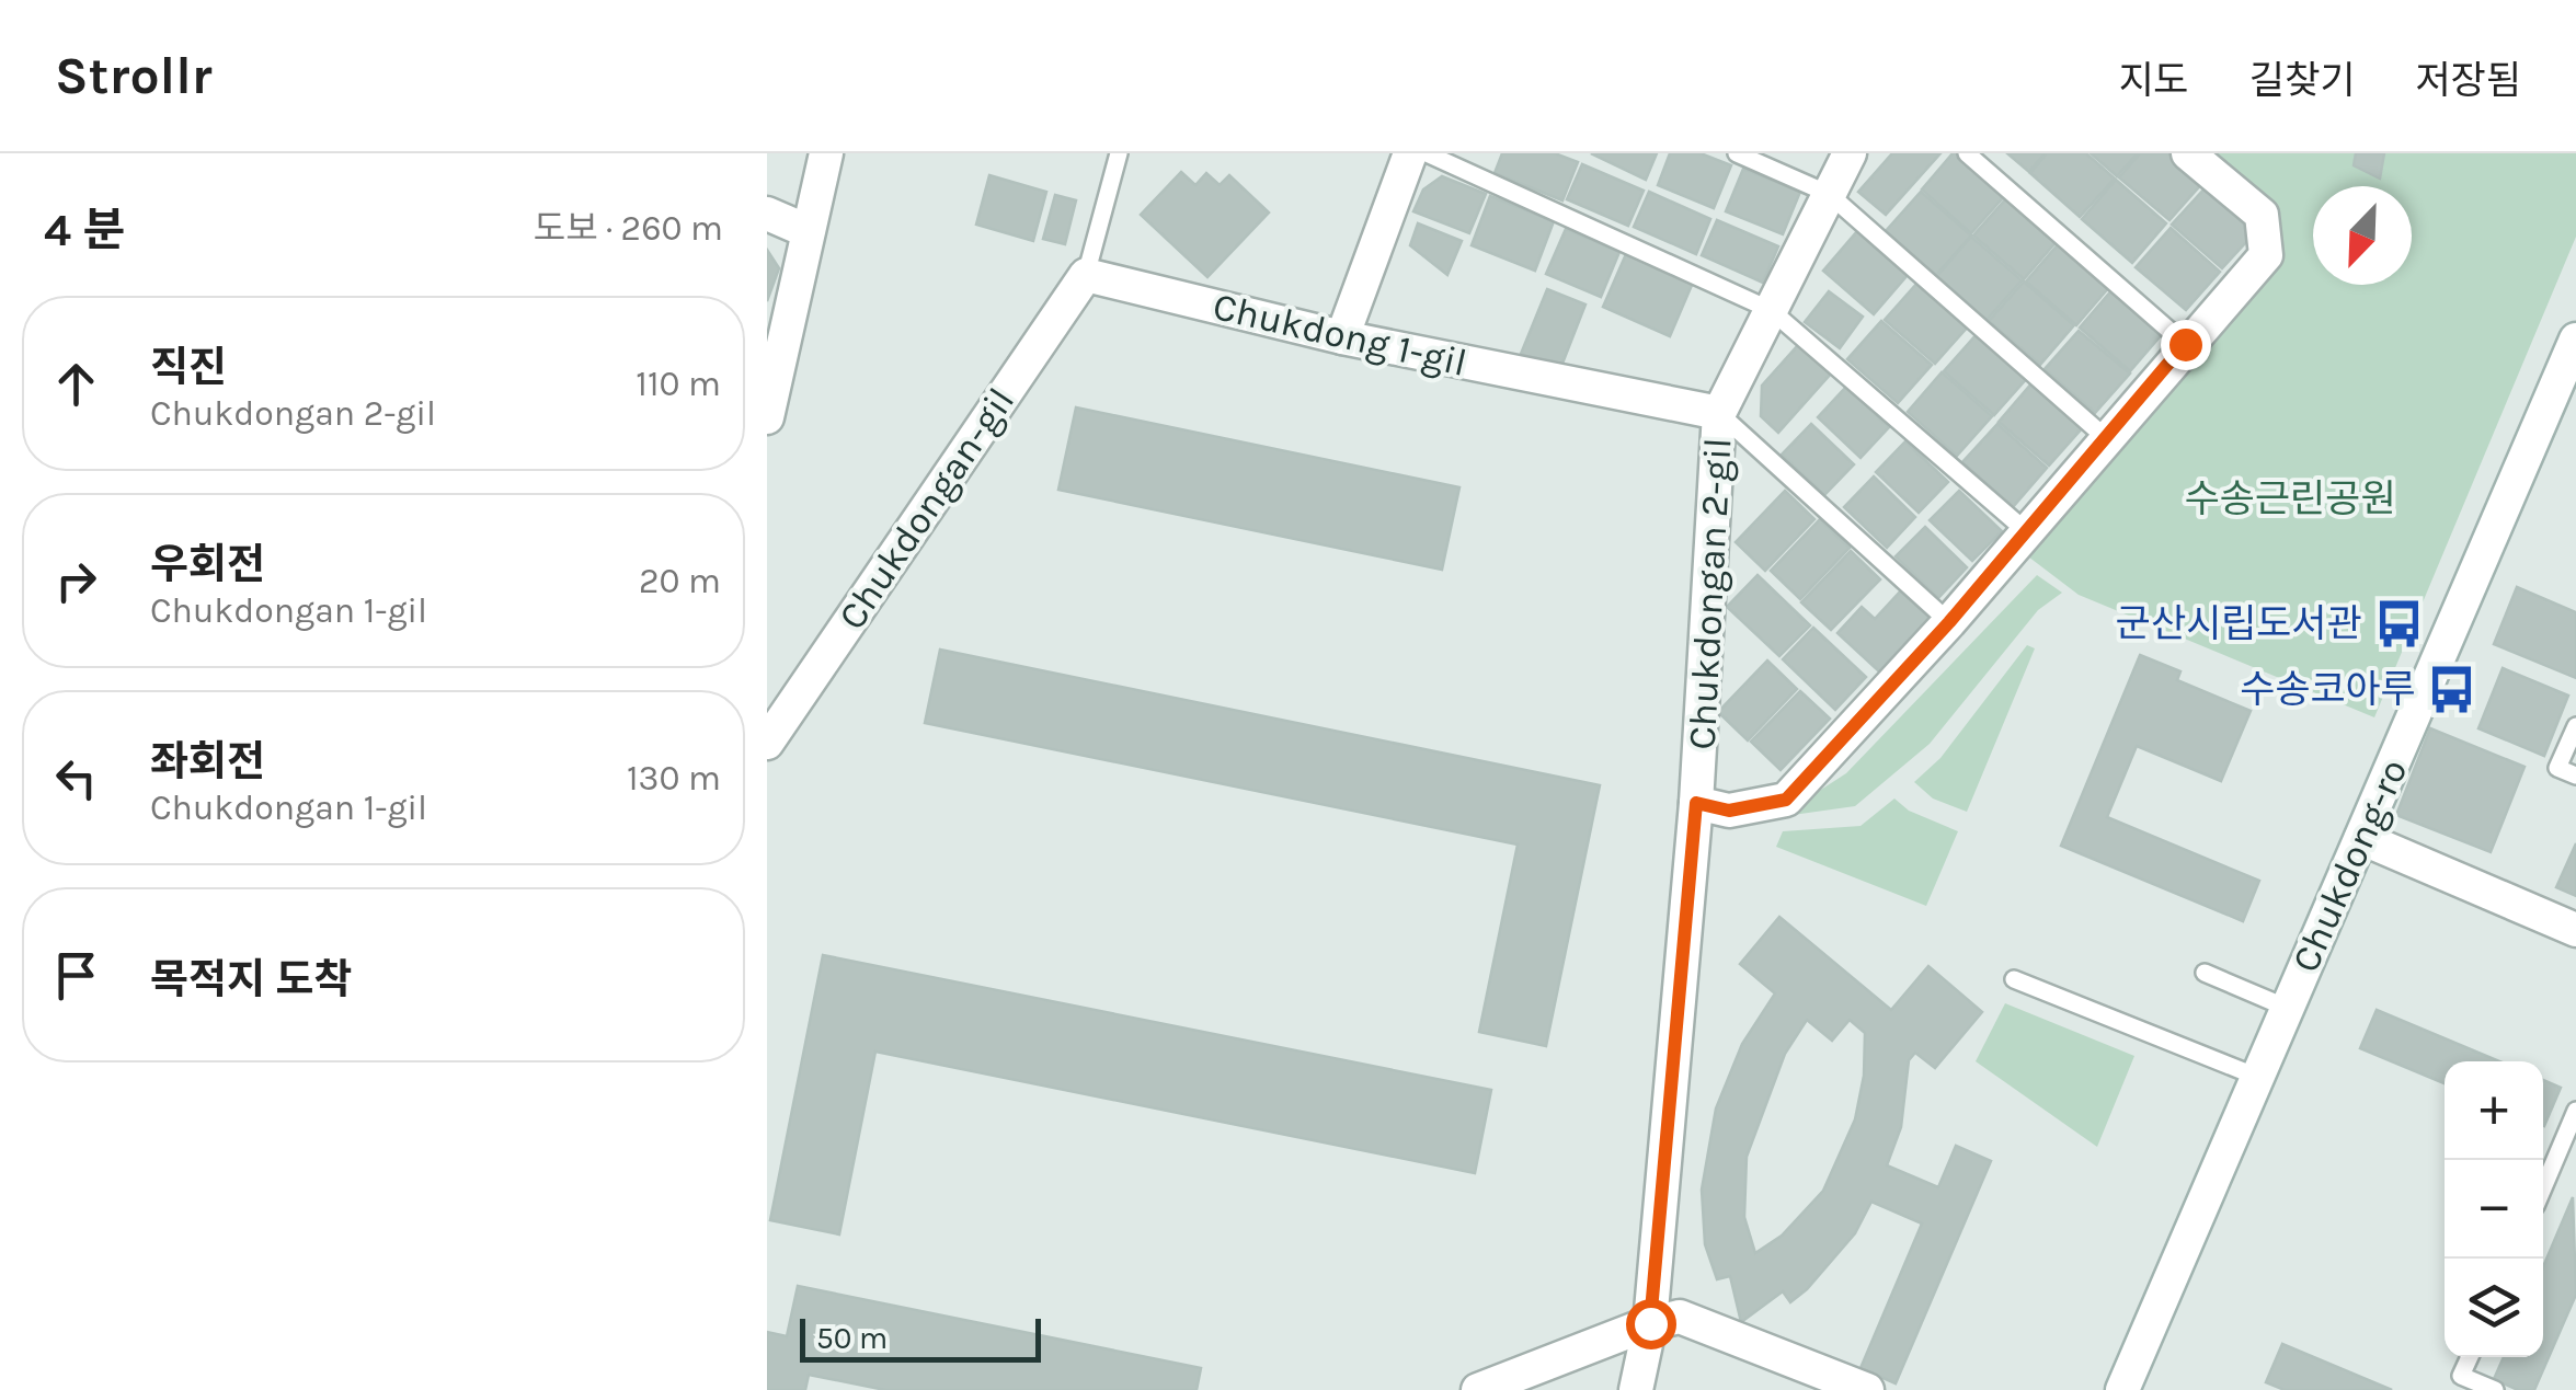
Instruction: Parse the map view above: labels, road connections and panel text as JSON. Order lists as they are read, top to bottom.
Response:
{
  "streets": {
    "street": [
      "Chukdong 1-gil",
      "Chukdongan-gil",
      "Chukdongan 2-gil",
      "Chukdong-ro"
    ]
  },
  "crossings": [
    ["Chukdong 1-gil", "Chukdongan-gil"],
    ["Chukdong 1-gil", "Chukdongan 2-gil"]
  ],
  "parks": ["수송근린공원"],
  "places": {
    "bus stop": ["군산시립도서관", "수송코아루"]
  },
  "scale_bar": "50 m",
  "north": "bottom left",
  "page": {
    "header": "Strollr",
    "nav": ["지도", "길찾기", "저장됨"],
    "heading": ["4 분", "도보 · 260 m"],
    "list": [
      ["직진", "Chukdongan 2-gil", "110 m"],
      ["우회전", "Chukdongan 1-gil", "20 m"],
      ["좌회전", "Chukdongan 1-gil", "130 m"],
      "목적지 도착"
    ],
    "map_buttons": ["+", "−"],
    "scale": "50 m"
  }
}
